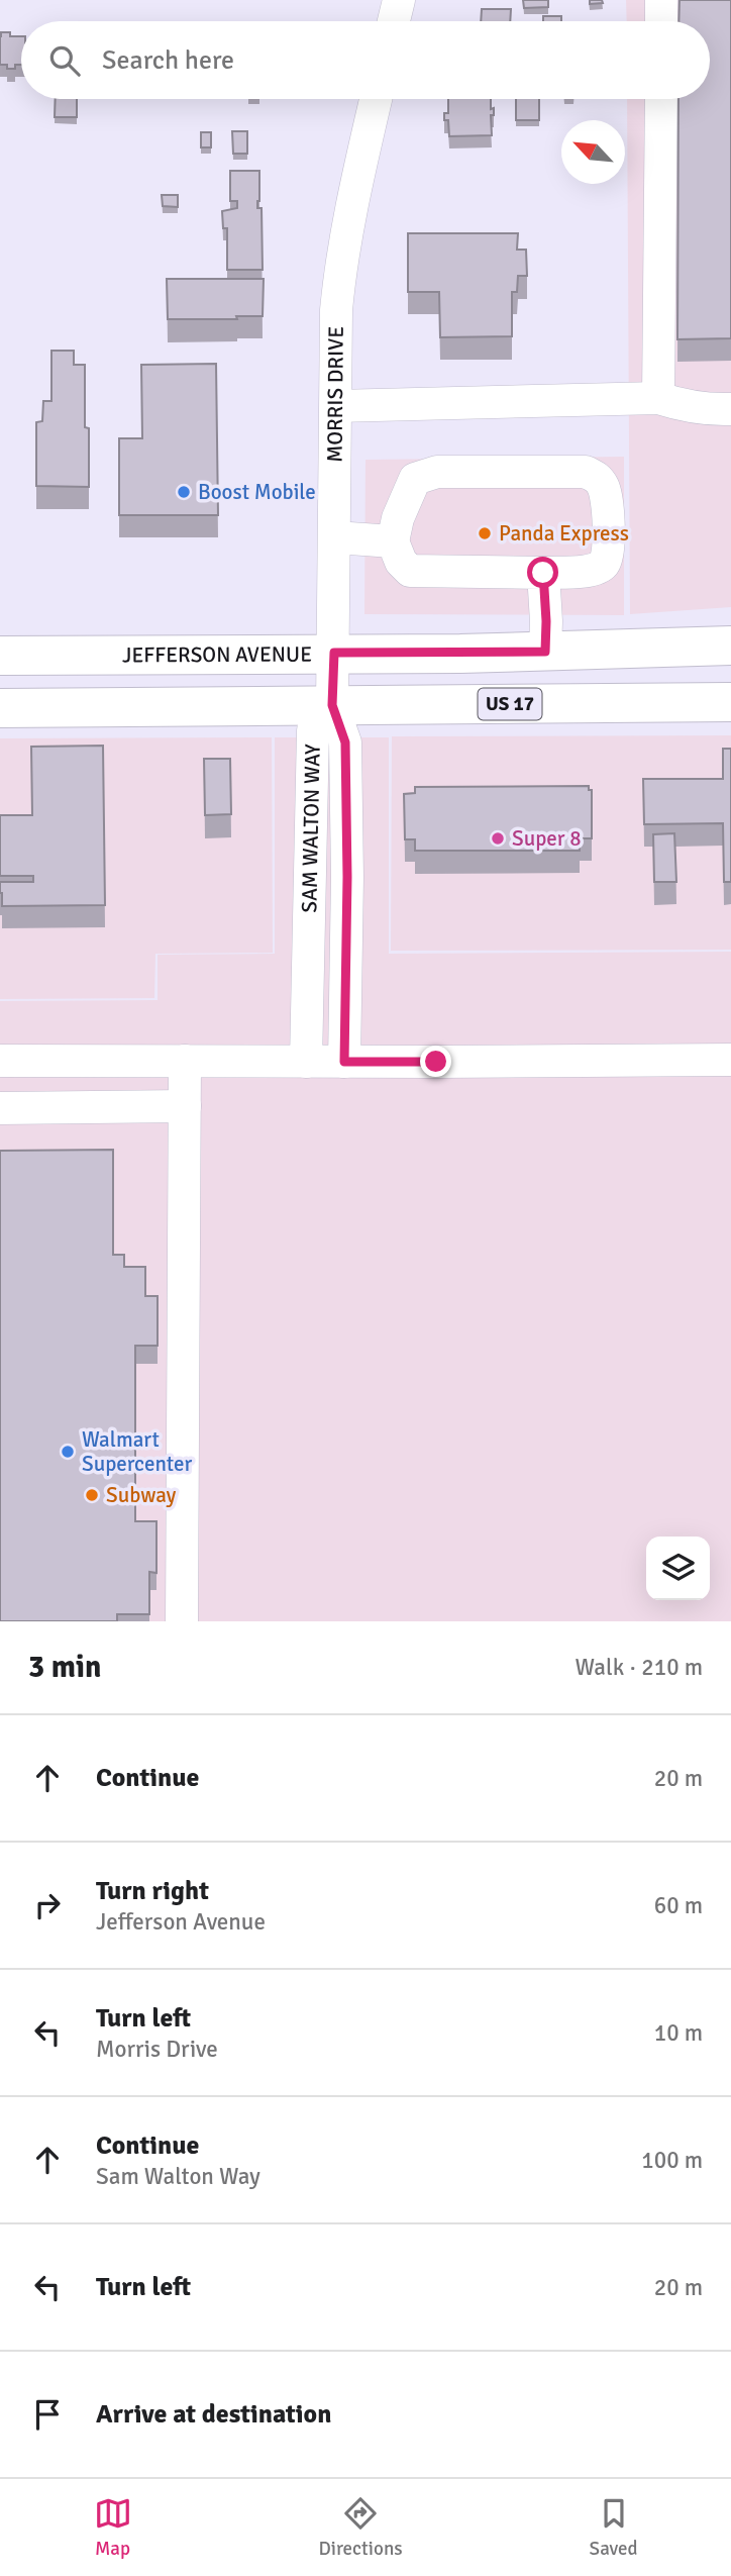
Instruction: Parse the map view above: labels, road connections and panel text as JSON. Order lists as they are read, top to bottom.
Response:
{
  "streets": {
    "main road": ["JEFFERSON AVENUE", "US 17"],
    "street": ["MORRIS DRIVE", "SAM WALTON WAY"]
  },
  "crossings": [
    ["MORRIS DRIVE", "JEFFERSON AVENUE"],
    ["MORRIS DRIVE", "US 17"],
    ["MORRIS DRIVE", "SAM WALTON WAY"],
    ["US 17", "SAM WALTON WAY"]
  ],
  "places": [
    "Boost Mobile",
    "Panda Express",
    "Super 8",
    "Walmart Supercenter",
    "Subway"
  ],
  "north": "top left",
  "page": {
    "search": "Search here",
    "heading": ["3 min", "Walk · 210 m"],
    "list": [
      ["Continue", "20 m"],
      ["Turn right", "Jefferson Avenue", "60 m"],
      ["Turn left", "Morris Drive", "10 m"],
      ["Continue", "Sam Walton Way", "100 m"],
      ["Turn left", "20 m"],
      "Arrive at destination"
    ],
    "nav": ["Map", "Directions", "Saved"]
  }
}
